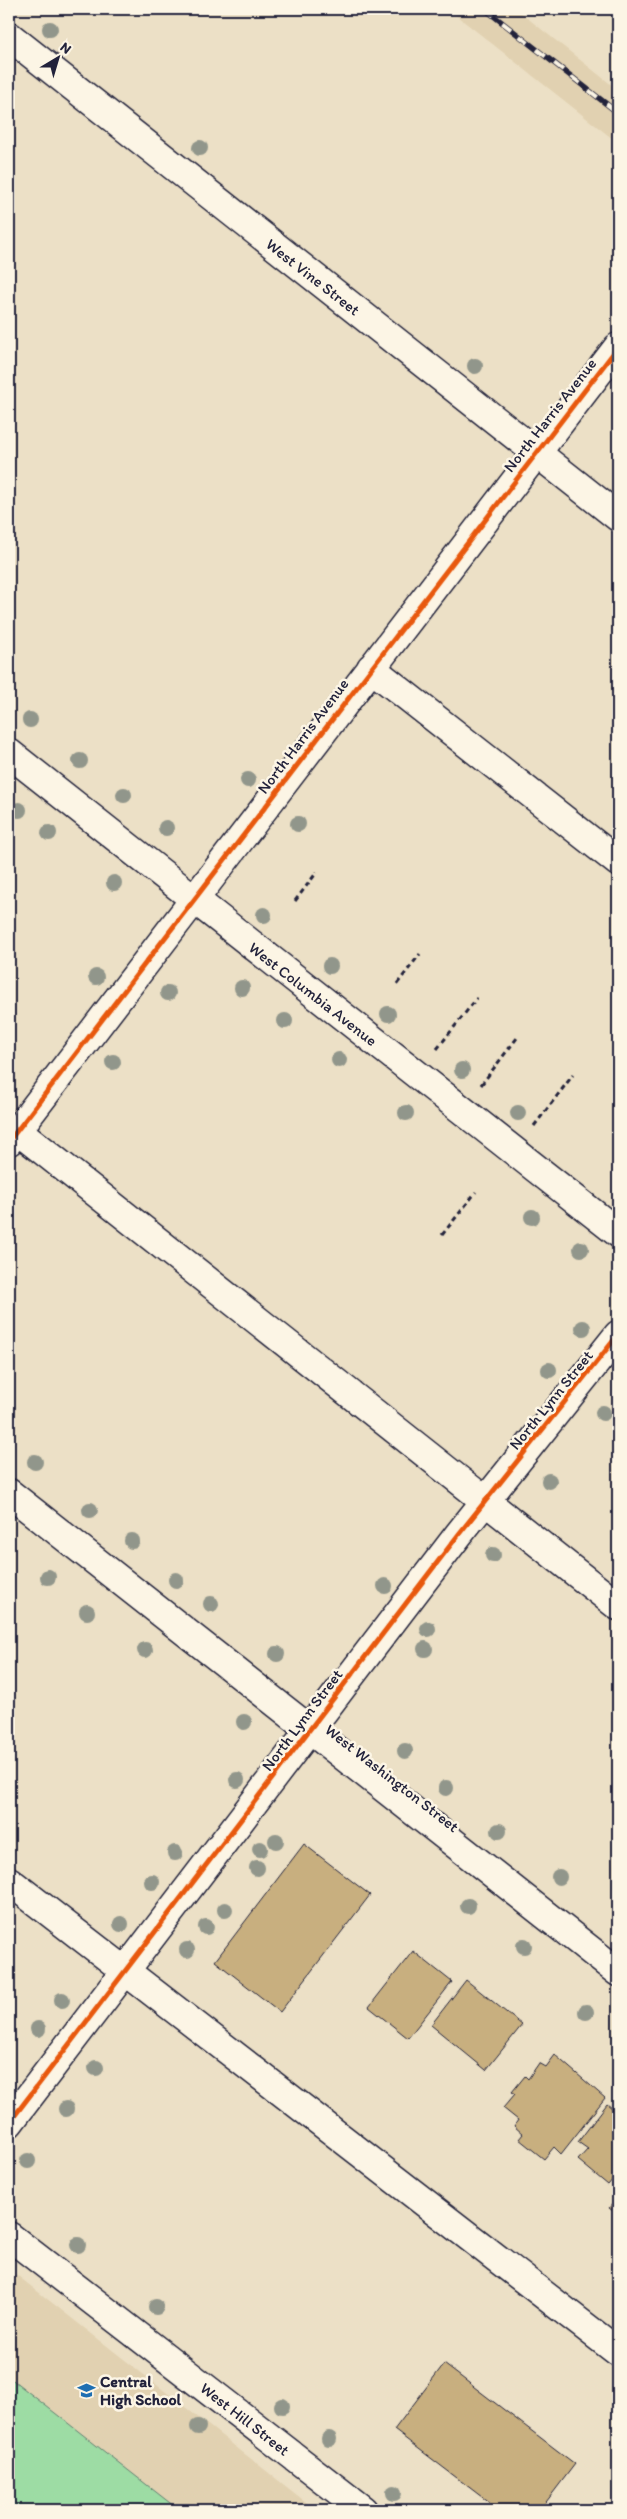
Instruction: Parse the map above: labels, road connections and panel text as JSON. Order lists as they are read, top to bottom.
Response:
{
  "streets": {
    "street": [
      "West Vine Street",
      "North Harris Avenue",
      "West Columbia Avenue",
      "North Lynn Street",
      "West Washington Street",
      "West Hill Street"
    ]
  },
  "crossings": [
    ["West Vine Street", "North Harris Avenue"],
    ["North Harris Avenue", "West Columbia Avenue"],
    ["North Lynn Street", "West Washington Street"]
  ],
  "places": {
    "school or university": ["Central High School"]
  },
  "north": "top right"
}
